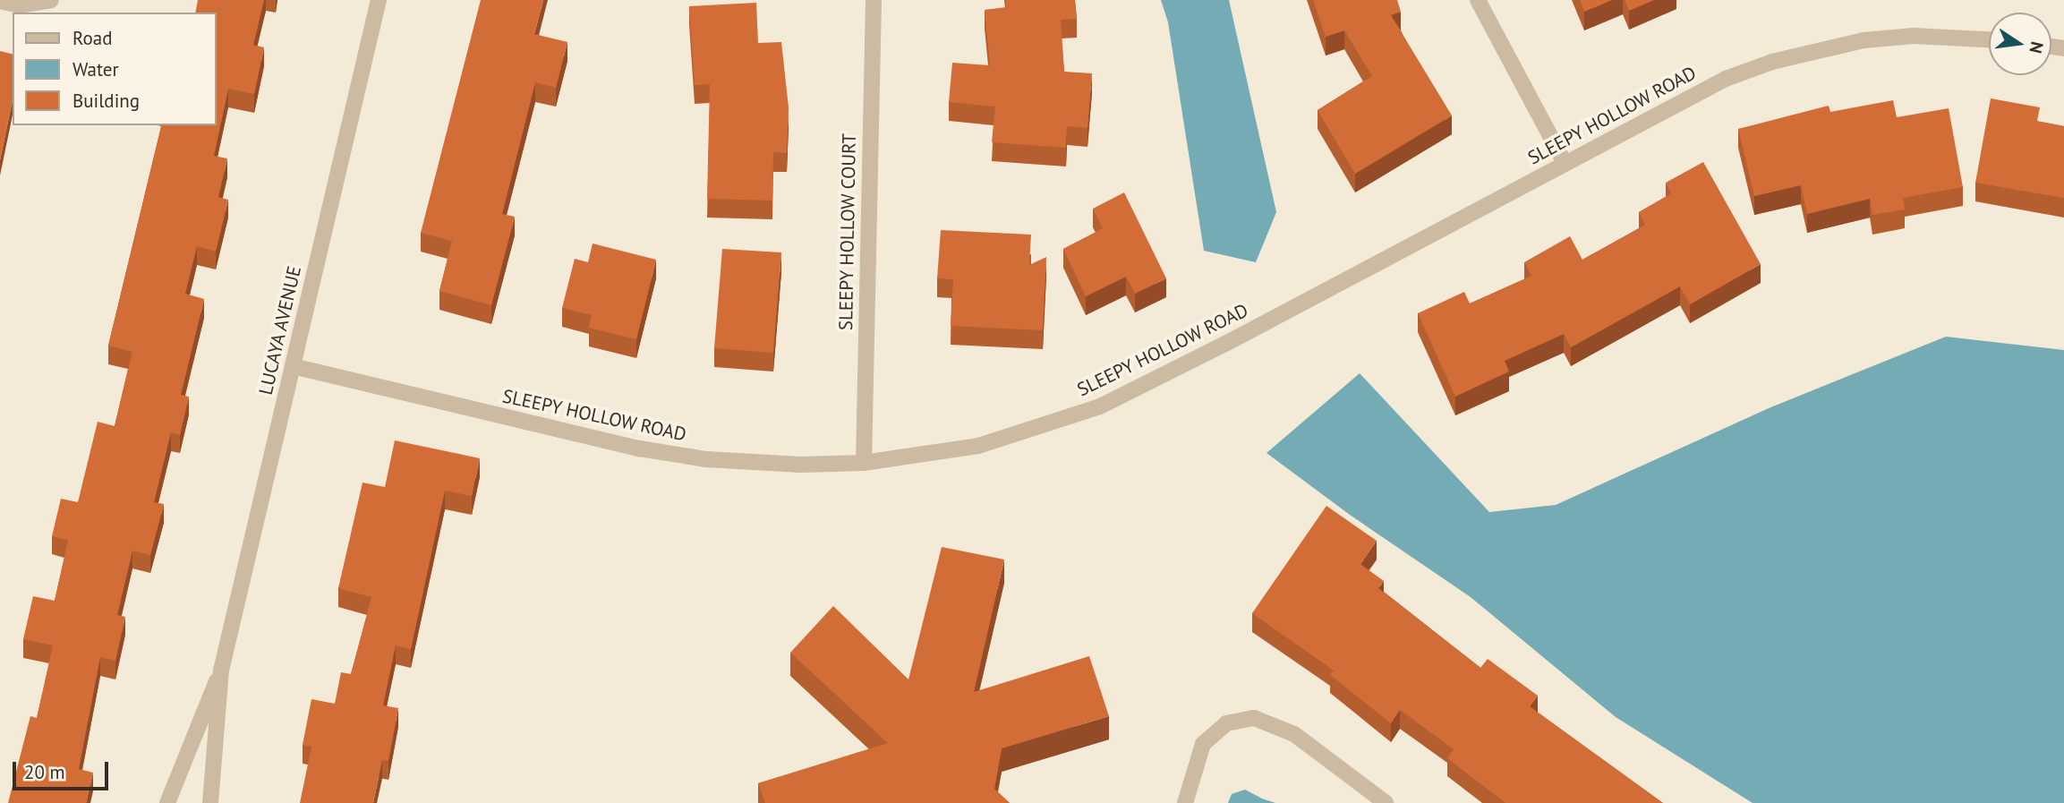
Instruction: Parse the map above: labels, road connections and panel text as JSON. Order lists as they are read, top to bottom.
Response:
{
  "streets": {
    "street": ["SLEEPY HOLLOW ROAD", "SLEEPY HOLLOW COURT", "LUCAYA AVENUE"]
  },
  "crossings": [
    ["SLEEPY HOLLOW ROAD", "SLEEPY HOLLOW COURT"],
    ["SLEEPY HOLLOW ROAD", "LUCAYA AVENUE"]
  ],
  "legend": ["Road", "Water", "Building"],
  "scale_bar": "20 m",
  "north": "right"
}
